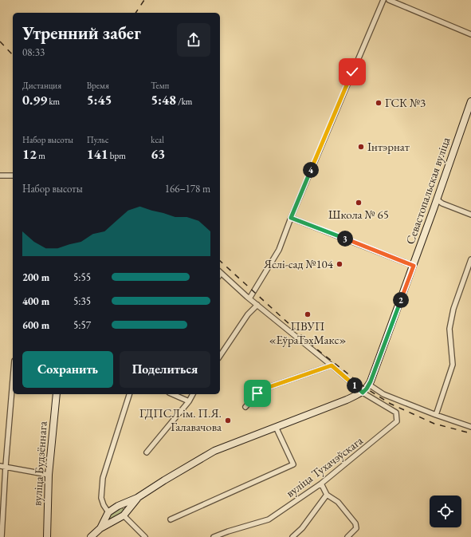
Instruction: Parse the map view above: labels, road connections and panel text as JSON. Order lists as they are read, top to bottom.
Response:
{
  "streets": {
    "street": ["Севастопальская вуліца", "вуліца Будзённага", "вуліца Тухачэўскага"]
  },
  "crossings": [
    ["Севастопальская вуліца", "вуліца Тухачэўскага"]
  ],
  "places": [
    "ГСК №3",
    "Інтэрнат",
    "Школа № 65",
    "Яслі-сад №104",
    "ПВУП «ЕўраТэхМакс»",
    "ГДПСЛ ім. П.Я. Галавачова"
  ],
  "page": {
    "heading": ["Утренний забег", "08:33"],
    "stats": [
      ["Дистанция", "0.99 km"],
      ["Время", "5:45"],
      ["Темп", "5:48 /km"],
      ["Набор высоты", "12 m"],
      ["Пульс", "141 bpm"],
      ["kcal", "63"]
    ],
    "pins": [
      "4",
      "3",
      "2",
      "1"
    ],
    "chart": ["Набор высоты", "166–178 m"],
    "list": [
      {
        "name": "200 m",
        "note": "5:55"
      },
      {
        "name": "400 m",
        "note": "5:35"
      },
      {
        "name": "600 m",
        "note": "5:57"
      }
    ],
    "buttons": ["Сохранить", "Поделиться"]
  }
}
